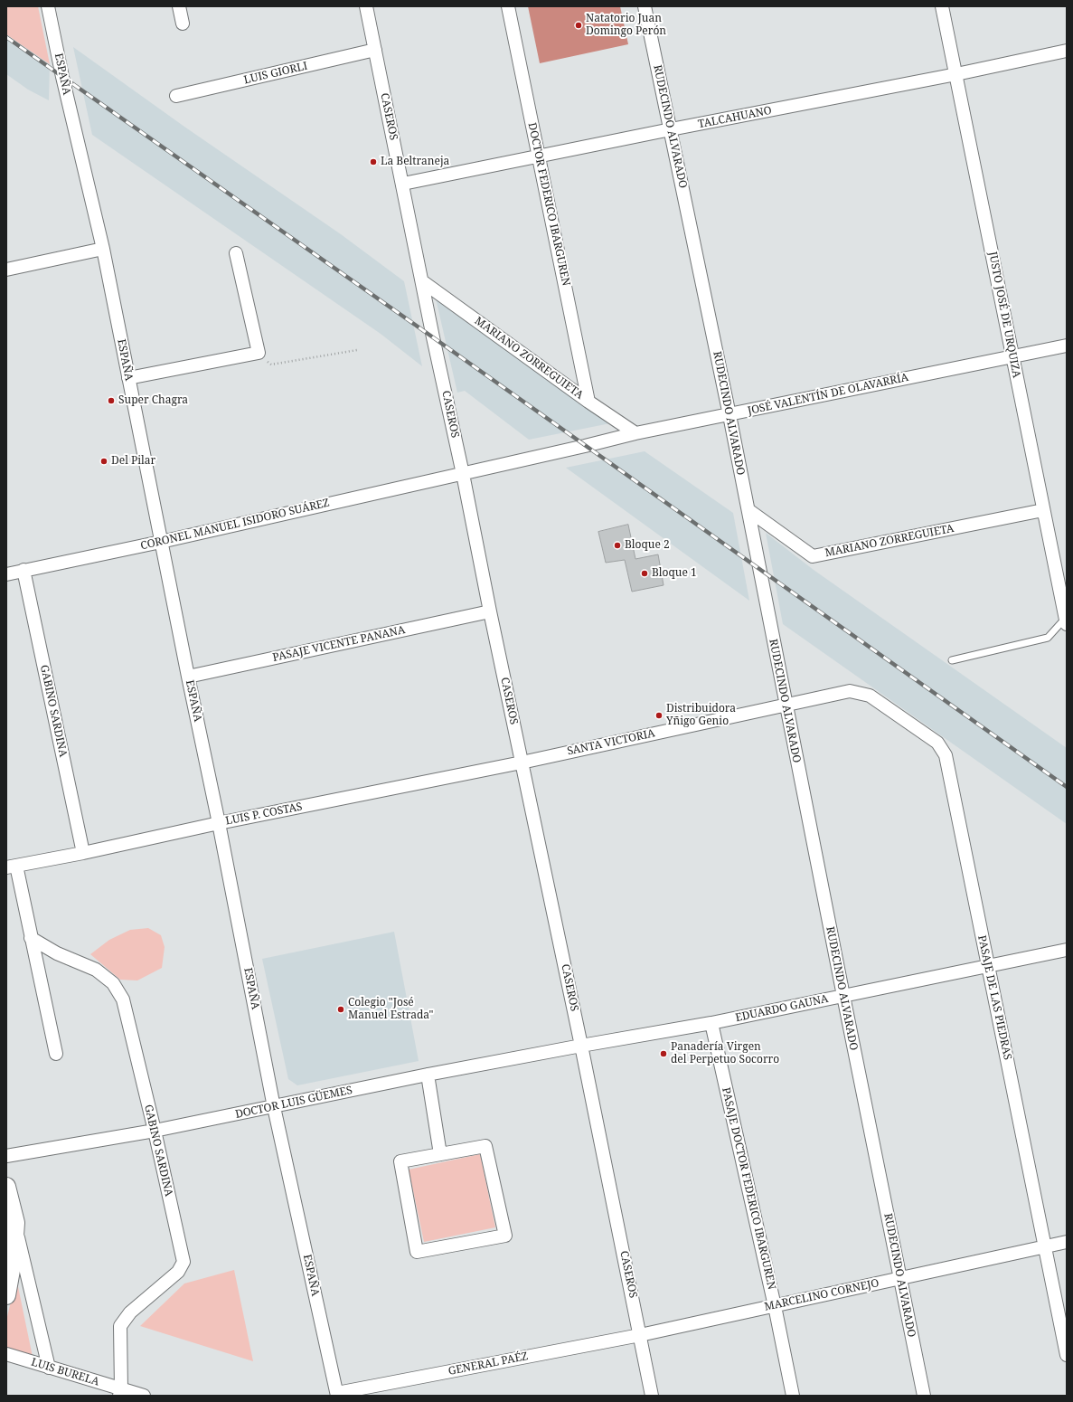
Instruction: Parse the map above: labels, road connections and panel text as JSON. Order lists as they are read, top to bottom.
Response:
{
  "streets": {
    "street": [
      "LUIS GIORLI",
      "ESPAÑA",
      "CASEROS",
      "TALCAHUANO",
      "RUDECINDO ALVARADO",
      "DOCTOR FEDERICO IBARGUREN",
      "JUSTO JOSÉ DE URQUIZA",
      "MARIANO ZORREGUIETA",
      "JOSÉ VALENTÍN DE OLAVARRÍA",
      "CORONEL MANUEL ISIDORO SUÁREZ",
      "PASAJE VICENTE PANANA",
      "GABINO SARDINA",
      "SANTA VICTORIA",
      "LUIS P. COSTAS",
      "PASAJE DE LAS PIEDRAS",
      "EDUARDO GAUNA",
      "DOCTOR LUIS GÜEMES",
      "PASAJE DOCTOR FEDERICO IBARGUREN",
      "MARCELINO CORNEJO",
      "GENERAL PAÉZ",
      "LUIS BURELA"
    ]
  },
  "crossings": [
    ["LUIS GIORLI", "CASEROS"],
    ["ESPAÑA", "CORONEL MANUEL ISIDORO SUÁREZ"],
    ["ESPAÑA", "PASAJE VICENTE PANANA"],
    ["ESPAÑA", "LUIS P. COSTAS"],
    ["ESPAÑA", "DOCTOR LUIS GÜEMES"],
    ["ESPAÑA", "GENERAL PAÉZ"],
    ["CASEROS", "TALCAHUANO"],
    ["CASEROS", "MARIANO ZORREGUIETA"],
    ["CASEROS", "JOSÉ VALENTÍN DE OLAVARRÍA"],
    ["CASEROS", "CORONEL MANUEL ISIDORO SUÁREZ"],
    ["CASEROS", "PASAJE VICENTE PANANA"],
    ["CASEROS", "SANTA VICTORIA"],
    ["CASEROS", "LUIS P. COSTAS"],
    ["CASEROS", "EDUARDO GAUNA"],
    ["CASEROS", "DOCTOR LUIS GÜEMES"],
    ["CASEROS", "MARCELINO CORNEJO"],
    ["CASEROS", "GENERAL PAÉZ"],
    ["TALCAHUANO", "RUDECINDO ALVARADO"],
    ["TALCAHUANO", "DOCTOR FEDERICO IBARGUREN"],
    ["TALCAHUANO", "JUSTO JOSÉ DE URQUIZA"],
    ["RUDECINDO ALVARADO", "MARIANO ZORREGUIETA"],
    ["RUDECINDO ALVARADO", "JOSÉ VALENTÍN DE OLAVARRÍA"],
    ["RUDECINDO ALVARADO", "SANTA VICTORIA"],
    ["RUDECINDO ALVARADO", "EDUARDO GAUNA"],
    ["RUDECINDO ALVARADO", "MARCELINO CORNEJO"],
    ["DOCTOR FEDERICO IBARGUREN", "MARIANO ZORREGUIETA"],
    ["JUSTO JOSÉ DE URQUIZA", "MARIANO ZORREGUIETA"],
    ["JUSTO JOSÉ DE URQUIZA", "JOSÉ VALENTÍN DE OLAVARRÍA"],
    ["MARIANO ZORREGUIETA", "JOSÉ VALENTÍN DE OLAVARRÍA"],
    ["JOSÉ VALENTÍN DE OLAVARRÍA", "CORONEL MANUEL ISIDORO SUÁREZ"],
    ["CORONEL MANUEL ISIDORO SUÁREZ", "GABINO SARDINA"],
    ["GABINO SARDINA", "LUIS P. COSTAS"],
    ["GABINO SARDINA", "DOCTOR LUIS GÜEMES"],
    ["GABINO SARDINA", "LUIS BURELA"],
    ["SANTA VICTORIA", "LUIS P. COSTAS"],
    ["SANTA VICTORIA", "PASAJE DE LAS PIEDRAS"],
    ["PASAJE DE LAS PIEDRAS", "EDUARDO GAUNA"],
    ["PASAJE DE LAS PIEDRAS", "MARCELINO CORNEJO"],
    ["EDUARDO GAUNA", "DOCTOR LUIS GÜEMES"],
    ["EDUARDO GAUNA", "PASAJE DOCTOR FEDERICO IBARGUREN"],
    ["PASAJE DOCTOR FEDERICO IBARGUREN", "MARCELINO CORNEJO"],
    ["MARCELINO CORNEJO", "GENERAL PAÉZ"]
  ],
  "places": [
    "Natatorio Juan Domingo Perón",
    "La Beltraneja",
    "Super Chagra",
    "Del Pilar",
    "Bloque 2",
    "Bloque 1",
    "Distribuidora Yñigo Genio",
    "Colegio \"José Manuel Estrada\"",
    "Panadería Virgen del Perpetuo Socorro"
  ]
}
